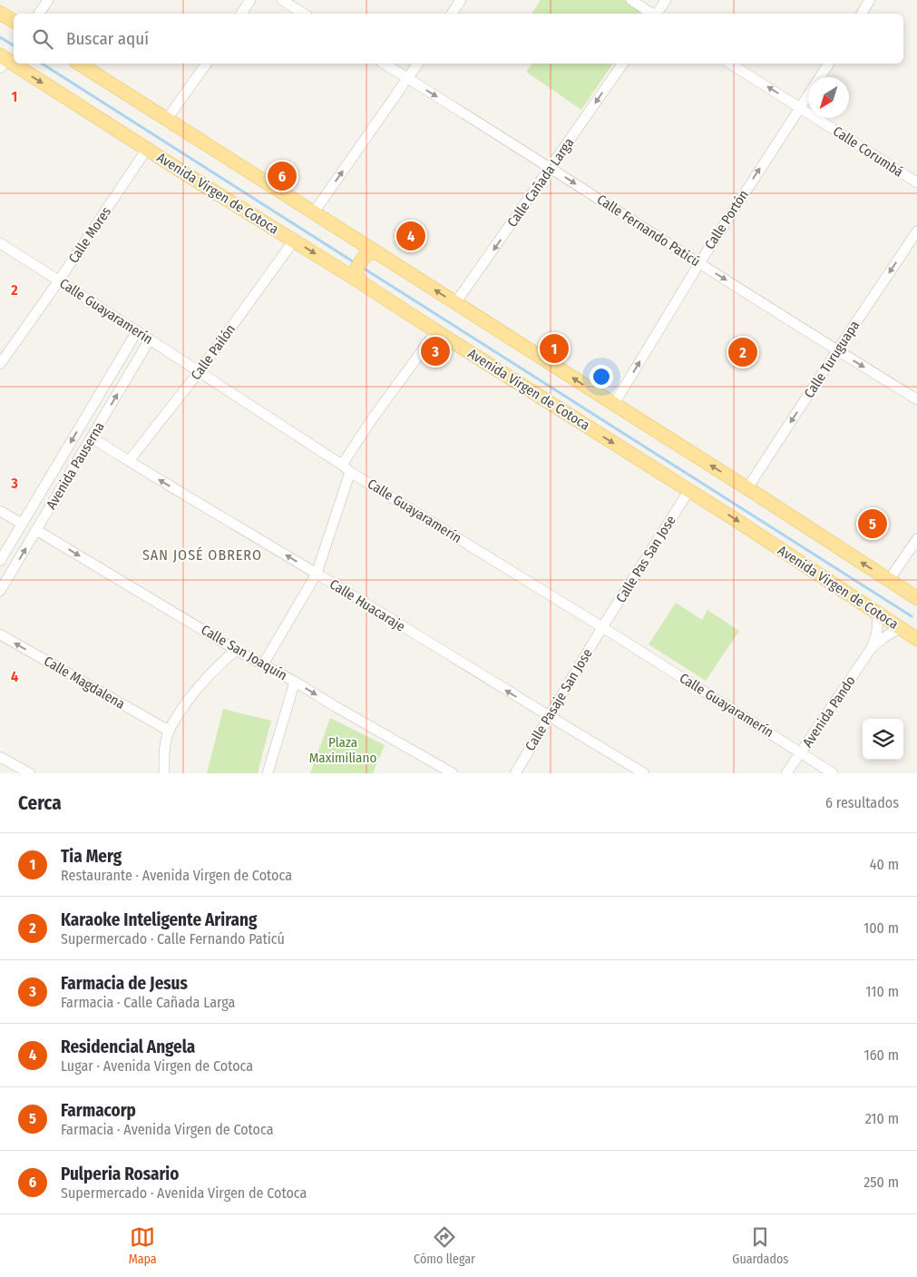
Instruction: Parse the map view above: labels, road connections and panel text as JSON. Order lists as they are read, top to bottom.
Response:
{
  "streets": {
    "main road": ["Avenida Virgen de Cotoca"],
    "street": [
      "Calle Corumbá",
      "Calle Cañada Larga",
      "Calle Portón",
      "Calle Fernando Paticú",
      "Calle Mores",
      "Calle Guayaramerín",
      "Calle Pailón",
      "Calle Turuguapa",
      "Avenida Pauserna",
      "Calle Pas San Jose",
      "Calle Huacaraje",
      "Calle San Joaquín",
      "Calle Magdalena",
      "Calle Pasaje San Jose",
      "Avenida Pando"
    ]
  },
  "crossings": [
    ["Calle Corumbá", "Calle Portón"],
    ["Calle Cañada Larga", "Calle Fernando Paticú"],
    ["Avenida Virgen de Cotoca", "Calle Mores"],
    ["Avenida Virgen de Cotoca", "Calle Pailón"],
    ["Avenida Virgen de Cotoca", "Calle Pas San Jose"],
    ["Avenida Virgen de Cotoca", "Avenida Pando"],
    ["Calle Portón", "Calle Fernando Paticú"],
    ["Calle Fernando Paticú", "Calle Turuguapa"],
    ["Calle Mores", "Calle Guayaramerín"],
    ["Calle Guayaramerín", "Calle Pailón"],
    ["Calle Guayaramerín", "Avenida Pauserna"],
    ["Calle Guayaramerín", "Calle Pas San Jose"],
    ["Calle Guayaramerín", "Calle Pasaje San Jose"],
    ["Calle Guayaramerín", "Avenida Pando"],
    ["Calle Pailón", "Calle Huacaraje"],
    ["Avenida Pauserna", "Calle Huacaraje"],
    ["Avenida Pauserna", "Calle San Joaquín"],
    ["Calle Pas San Jose", "Calle Pasaje San Jose"],
    ["Calle Huacaraje", "Calle Pasaje San Jose"]
  ],
  "one_way": [
    "Calle Corumbá",
    "Calle Cañada Larga",
    "Calle Portón",
    "Calle Fernando Paticú",
    "Calle Turuguapa",
    "Calle Huacaraje",
    "Calle San Joaquín",
    "Calle Magdalena"
  ],
  "districts": ["SAN JOSÉ OBRERO"],
  "parks": ["Plaza Maximiliano"],
  "north": "bottom left",
  "page": {
    "search": "Buscar aquí",
    "pins": [
      "6",
      "4",
      "1",
      "3",
      "2",
      "5"
    ],
    "heading": ["Cerca", "6 resultados"],
    "list": [
      {
        "mark": "1",
        "name": "Tia Merg",
        "note": "Restaurante · Avenida Virgen de Cotoca",
        "value": "40 m"
      },
      {
        "mark": "2",
        "name": "Karaoke Inteligente Arirang",
        "note": "Supermercado · Calle Fernando Paticú",
        "value": "100 m"
      },
      {
        "mark": "3",
        "name": "Farmacia de Jesus",
        "note": "Farmacia · Calle Cañada Larga",
        "value": "110 m"
      },
      {
        "mark": "4",
        "name": "Residencial Angela",
        "note": "Lugar · Avenida Virgen de Cotoca",
        "value": "160 m"
      },
      {
        "mark": "5",
        "name": "Farmacorp",
        "note": "Farmacia · Avenida Virgen de Cotoca",
        "value": "210 m"
      },
      {
        "mark": "6",
        "name": "Pulperia Rosario",
        "note": "Supermercado · Avenida Virgen de Cotoca",
        "value": "250 m"
      }
    ],
    "nav": ["Mapa", "Cómo llegar", "Guardados"]
  },
  "grid": {
    "rows": [
      "1",
      "2",
      "3",
      "4"
    ]
  }
}
